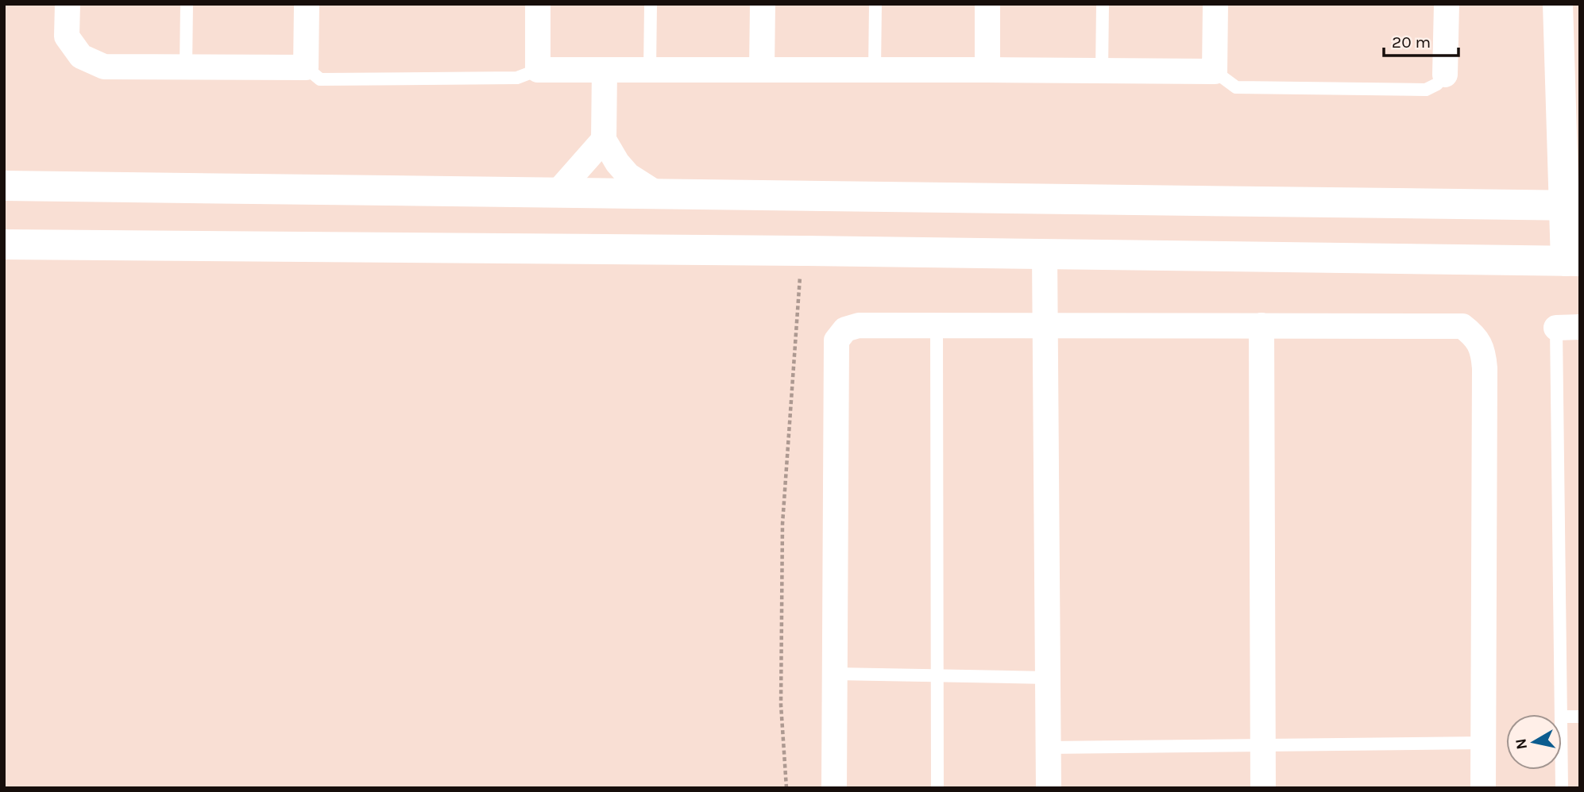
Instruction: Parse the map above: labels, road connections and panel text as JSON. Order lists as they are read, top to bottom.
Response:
{
  "scale_bar": "20 m",
  "north": "left"
}
